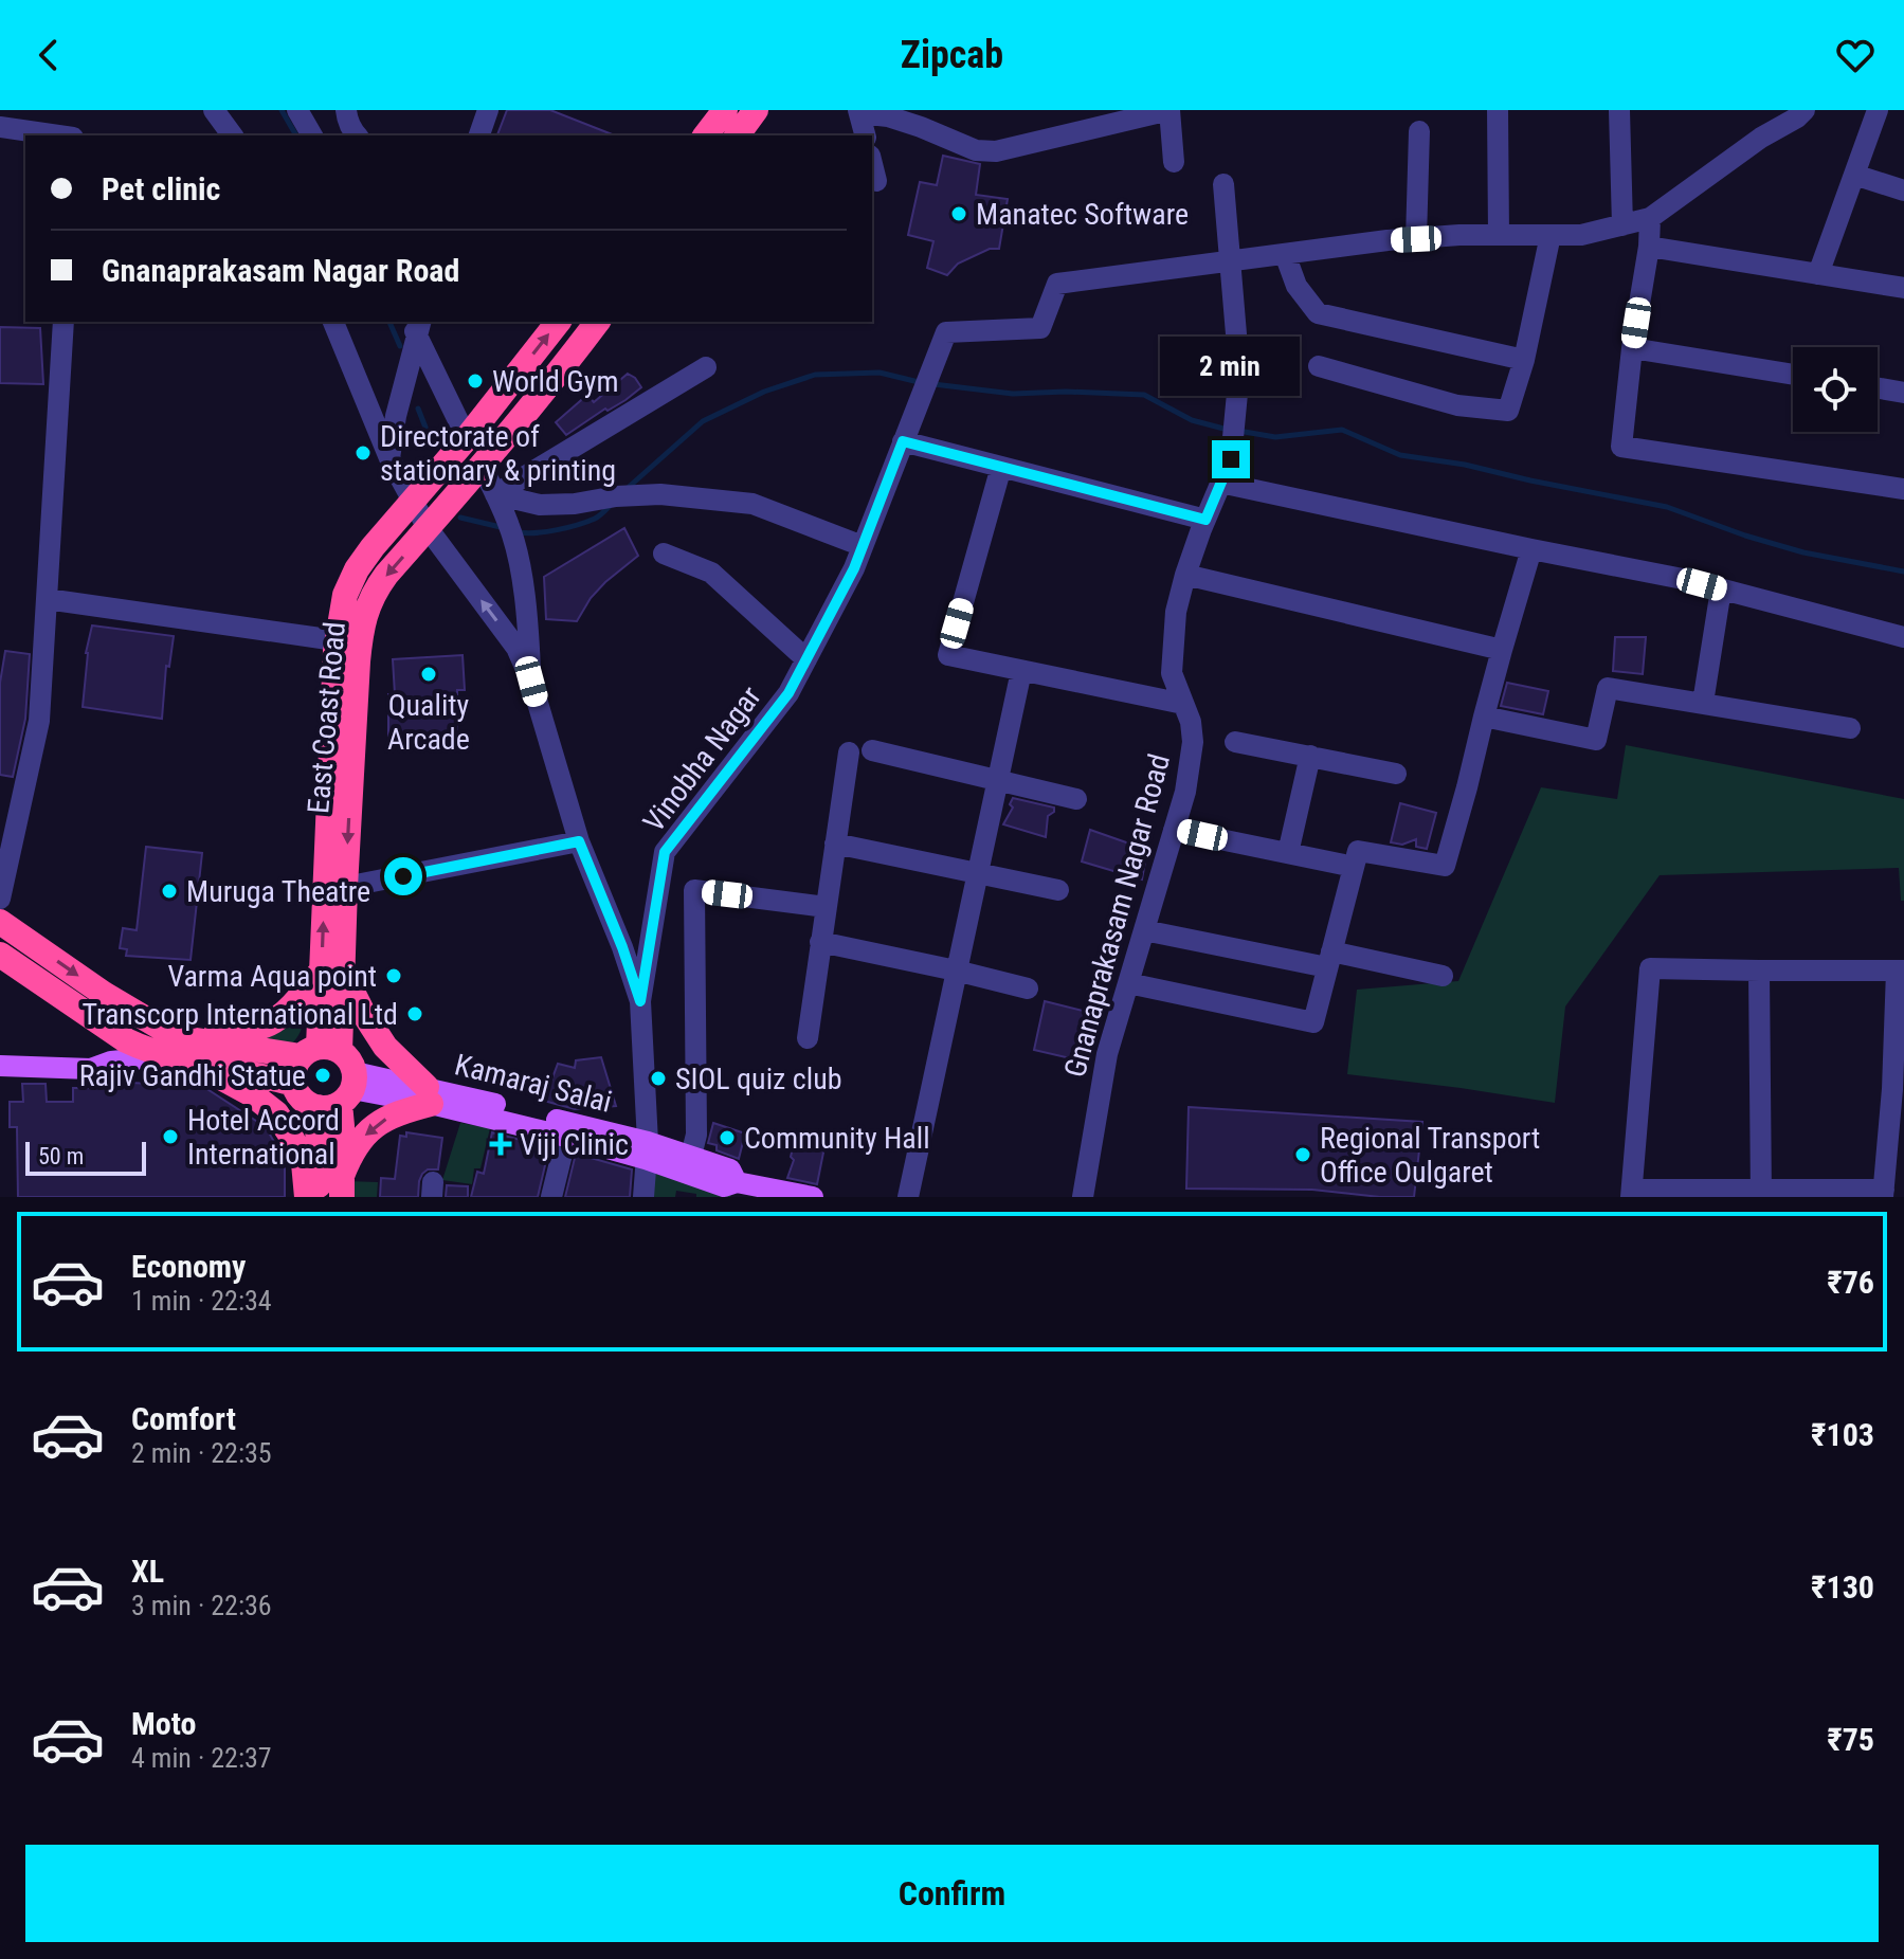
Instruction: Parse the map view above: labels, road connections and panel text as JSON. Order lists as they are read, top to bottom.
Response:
{
  "streets": {
    "highway": ["East Coast Road"],
    "main road": ["Kamaraj Salai"],
    "street": ["Vinobha Nagar", "Gnanaprakasam Nagar Road"]
  },
  "crossings": [
    ["East Coast Road", "Kamaraj Salai"],
    ["Vinobha Nagar", "Gnanaprakasam Nagar Road"]
  ],
  "places": {
    "other": [
      "Manatec Software",
      "World Gym",
      "Directorate of stationary & printing",
      "Quality Arcade",
      "Muruga Theatre",
      "Varma Aqua point",
      "Transcorp International Ltd",
      "Rajiv Gandhi Statue",
      "SIOL quiz club",
      "Hotel Accord International",
      "Community Hall",
      "Regional Transport Office Oulgaret"
    ],
    "health": ["Viji Clinic"]
  },
  "scale_bar": "50 m",
  "page": {
    "header": "Zipcab",
    "banner": ["Pet clinic", "Gnanaprakasam Nagar Road"],
    "bubble": "2 min",
    "scale": "50 m",
    "list": [
      {
        "name": "Economy",
        "note": "1 min · 22:34",
        "value": "₹76"
      },
      {
        "name": "Comfort",
        "note": "2 min · 22:35",
        "value": "₹103"
      },
      {
        "name": "XL",
        "note": "3 min · 22:36",
        "value": "₹130"
      },
      {
        "name": "Moto",
        "note": "4 min · 22:37",
        "value": "₹75"
      }
    ],
    "buttons": "Confirm"
  }
}
